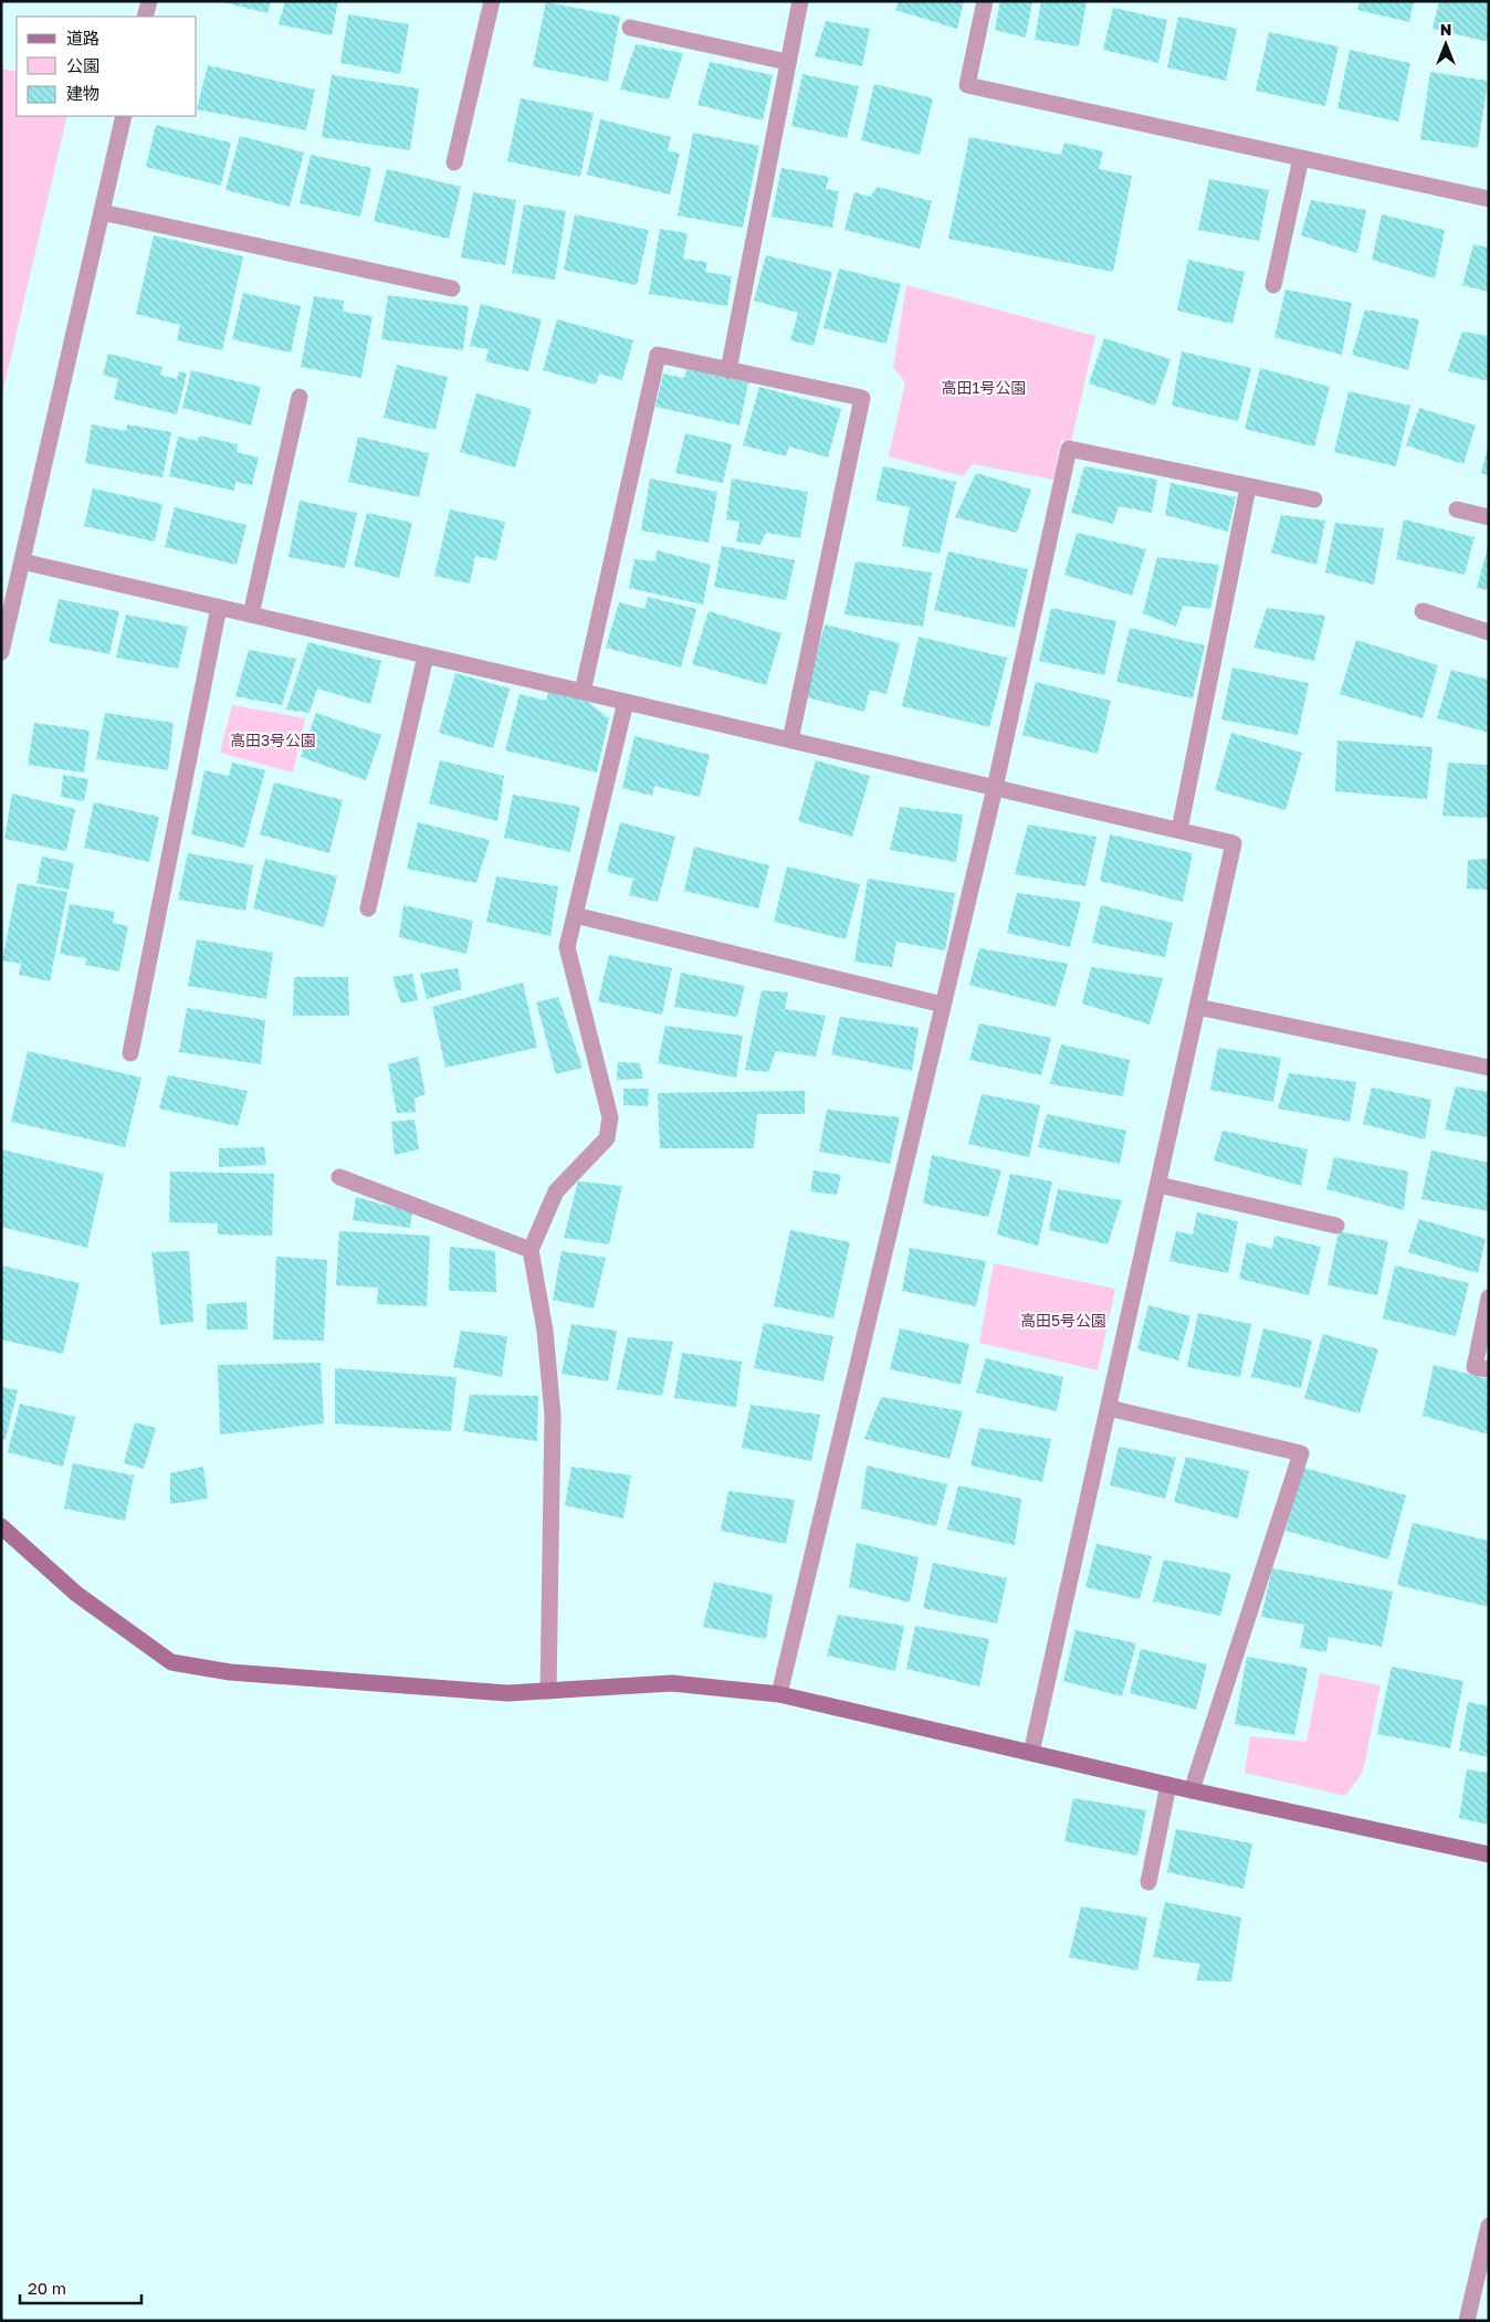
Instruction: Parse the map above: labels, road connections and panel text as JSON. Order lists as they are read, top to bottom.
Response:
{
  "parks": ["高田1号公園", "高田3号公園", "高田5号公園"],
  "legend": ["道路", "公園", "建物"],
  "scale_bar": "20 m",
  "north": "top"
}
